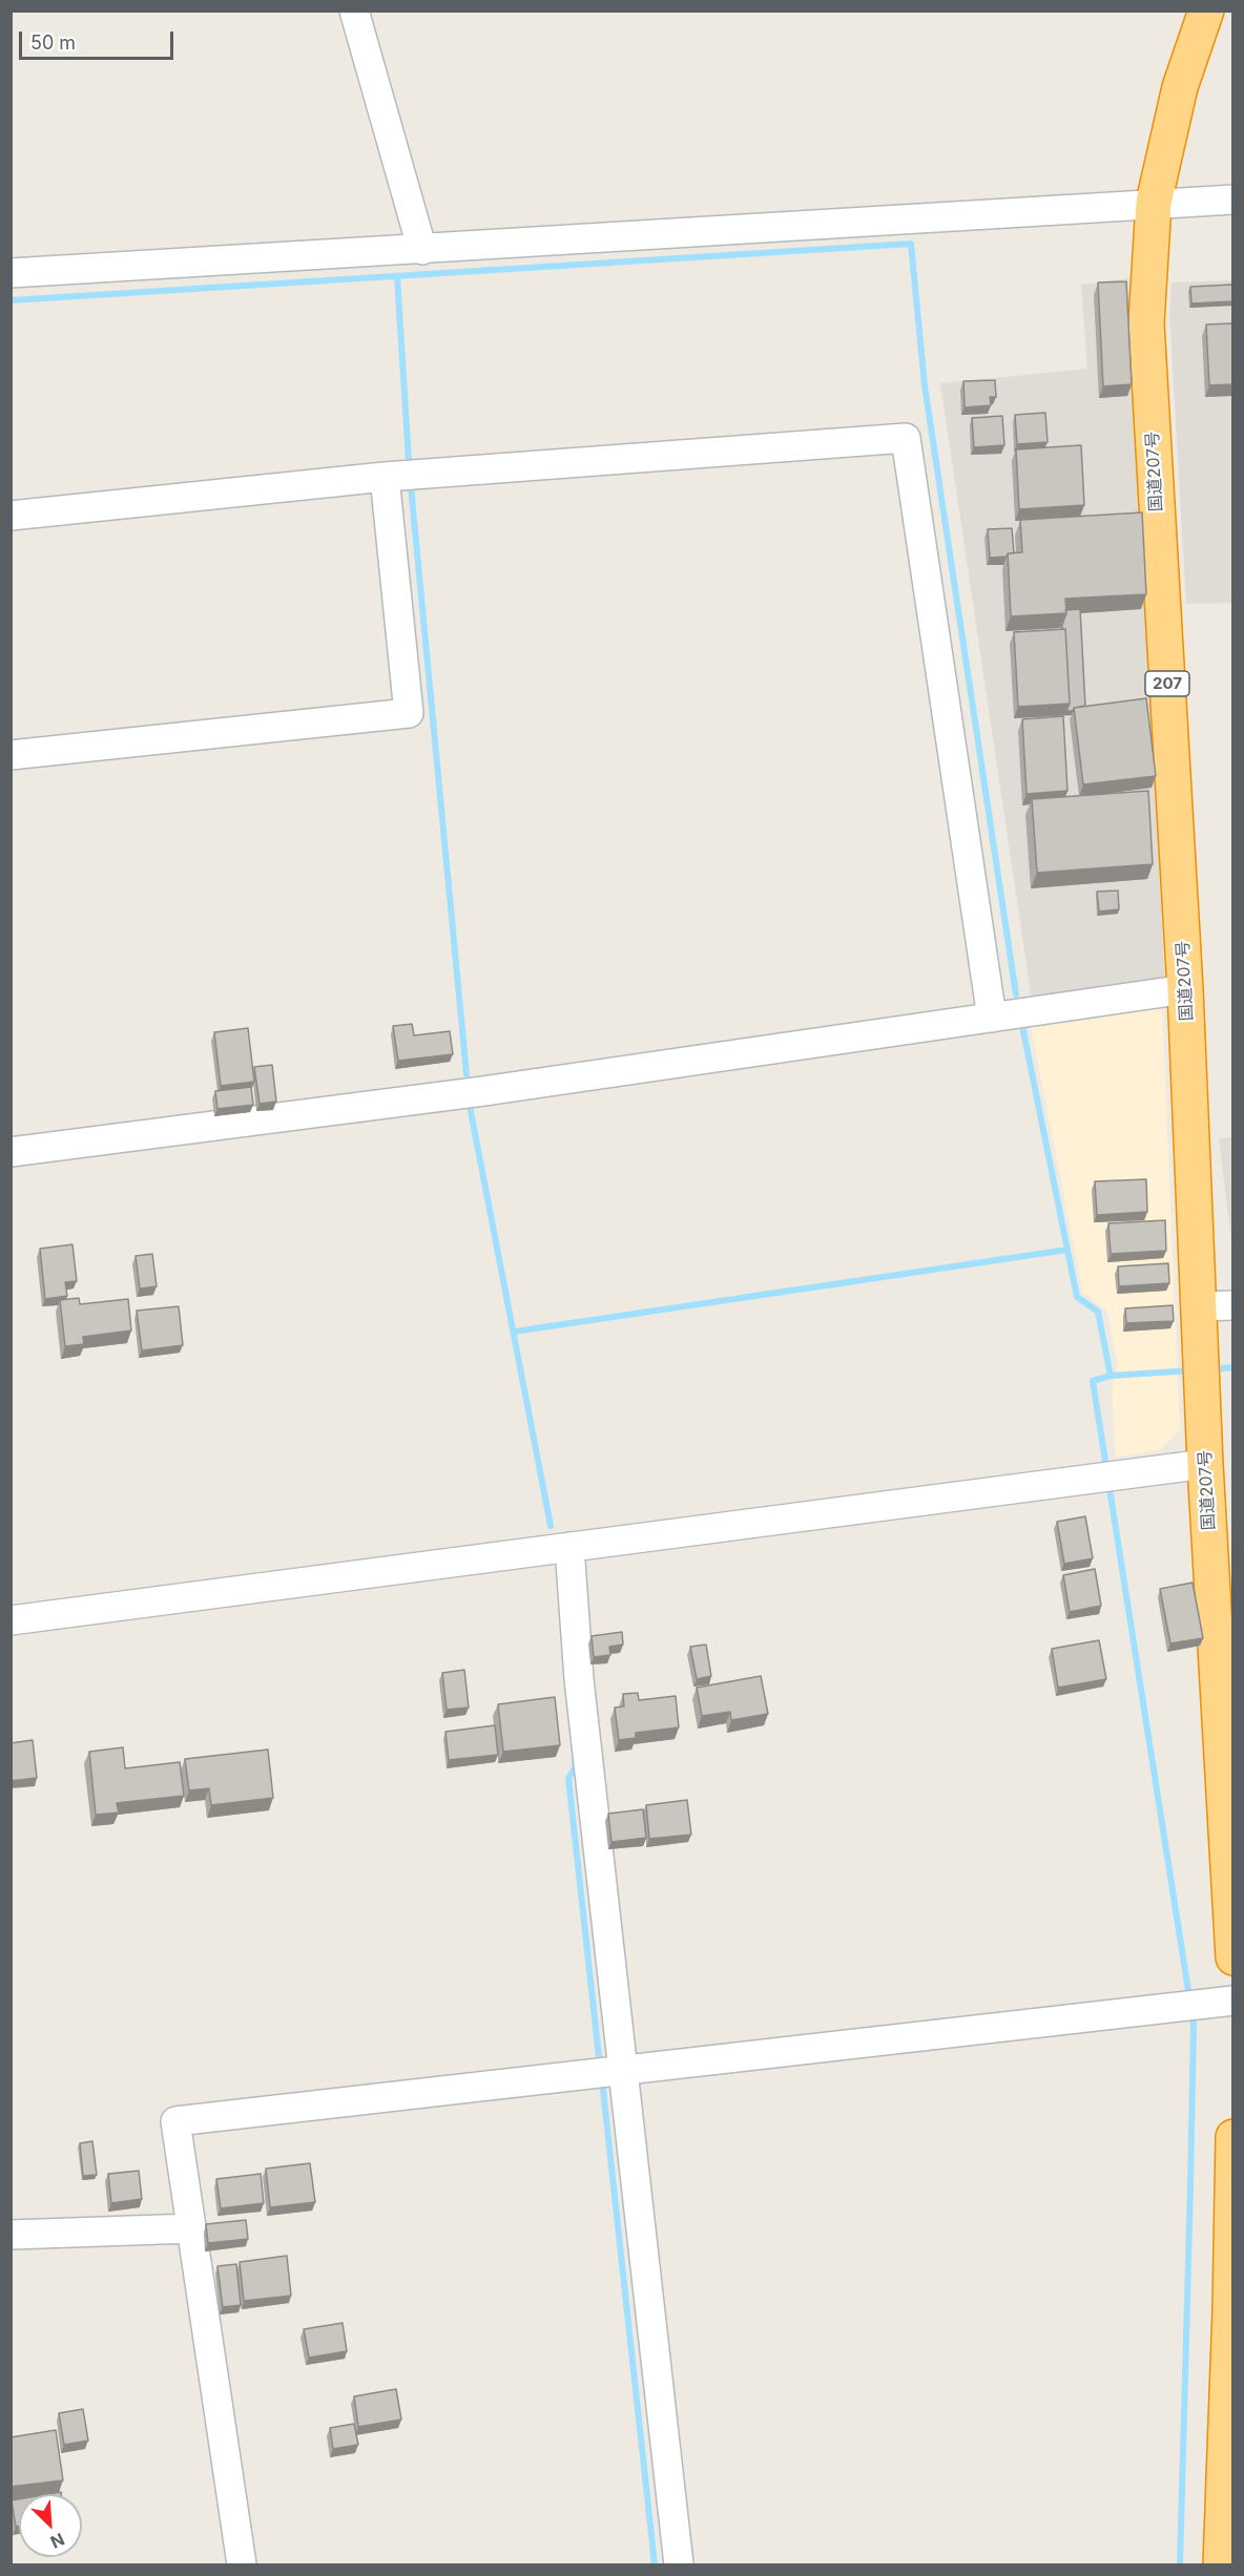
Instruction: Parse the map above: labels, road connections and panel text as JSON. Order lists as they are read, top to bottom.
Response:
{
  "streets": {
    "highway": ["国道207号", "207"]
  },
  "scale_bar": "50 m",
  "north": "bottom right"
}
